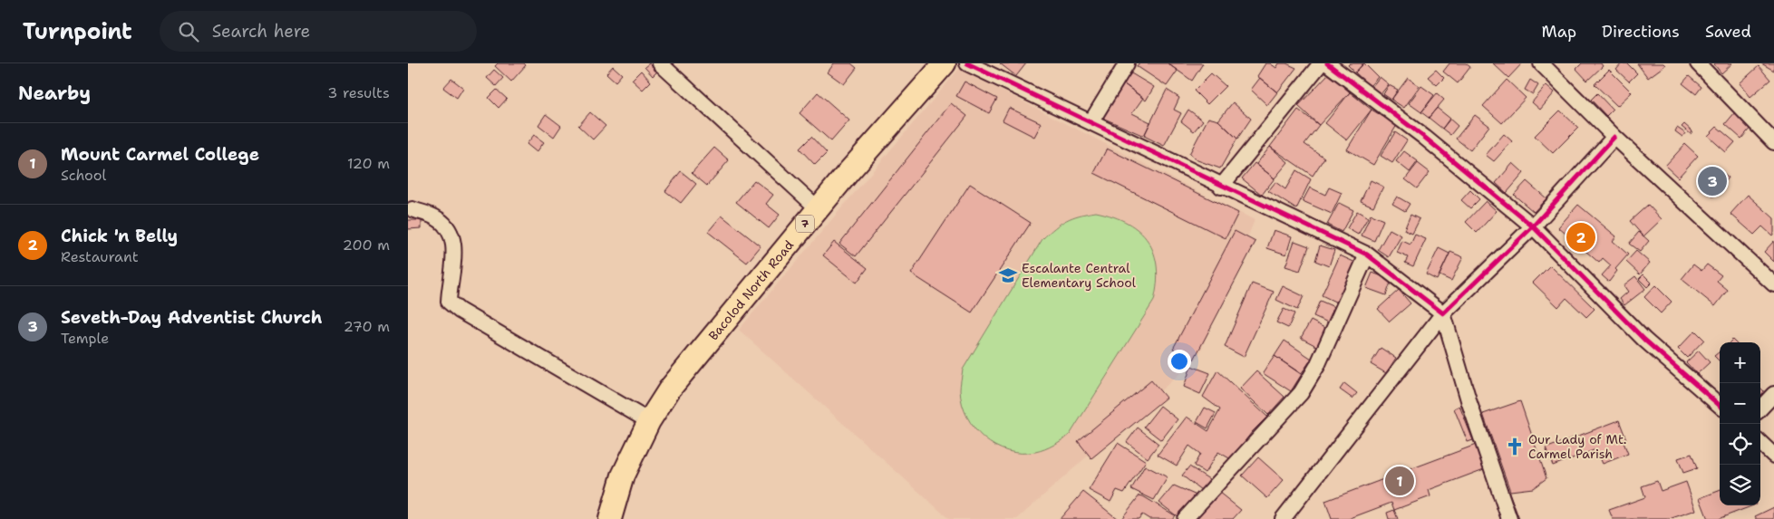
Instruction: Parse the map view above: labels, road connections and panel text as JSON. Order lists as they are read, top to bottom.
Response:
{
  "streets": {
    "highway": ["7", "Bacolod North Road"]
  },
  "places": {
    "school or university": ["Escalante Central Elementary School"],
    "church": ["Our Lady of Mt. Carmel Parish"]
  },
  "page": {
    "header": "Turnpoint",
    "search": "Search here",
    "nav": ["Map", "Directions", "Saved"],
    "heading": ["Nearby", "3 results"],
    "list": [
      {
        "mark": "1",
        "name": "Mount Carmel College",
        "note": "School",
        "value": "120 m"
      },
      {
        "mark": "2",
        "name": "Chick 'n Belly",
        "note": "Restaurant",
        "value": "200 m"
      },
      {
        "mark": "3",
        "name": "Seveth-Day Adventist Church",
        "note": "Temple",
        "value": "270 m"
      }
    ],
    "pins": ["3", "2", "1"],
    "map_buttons": ["+", "−"]
  }
}
